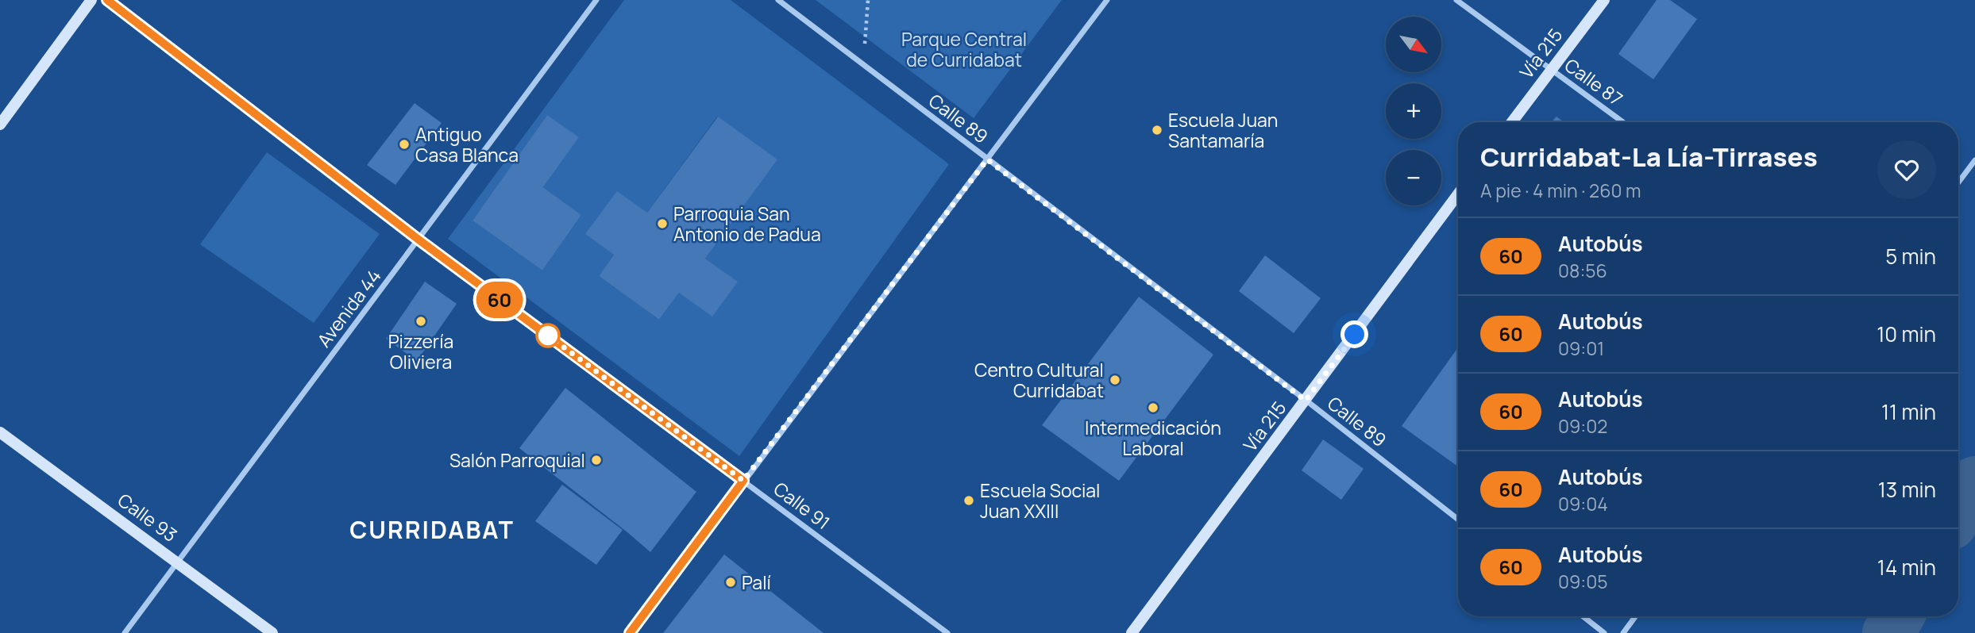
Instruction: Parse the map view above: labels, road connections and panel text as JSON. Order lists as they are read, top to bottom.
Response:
{
  "streets": {
    "main road": ["Vía 215", "Calle 93"],
    "street": [
      "Calle 87",
      "Calle 89",
      "Avenida 44",
      "Calle 91"
    ]
  },
  "crossings": [
    ["Vía 215", "Calle 87"],
    ["Vía 215", "Calle 89"],
    ["Avenida 44", "Calle 91"],
    ["Avenida 44", "Calle 93"]
  ],
  "districts": ["CURRIDABAT"],
  "parks": ["Parque Central de Curridabat"],
  "places": [
    "Escuela Juan Santamaría",
    "Antiguo Casa Blanca",
    "Parroquia San Antonio de Padua",
    "Pizzería Oliviera",
    "Centro Cultural Curridabat",
    "Intermedicación Laboral",
    "Salón Parroquial",
    "Escuela Social Juan XXIII",
    "Palí"
  ],
  "lines": ["bus line 60"],
  "north": "bottom right",
  "page": {
    "on_map": "60",
    "map_buttons": ["+", "−"],
    "heading": ["Curridabat-La Lía-Tirrases", "A pie · 4 min · 260 m"],
    "list": [
      {
        "mark": "60",
        "name": "Autobús",
        "note": "08:56",
        "value": "5 min"
      },
      {
        "mark": "60",
        "name": "Autobús",
        "note": "09:01",
        "value": "10 min"
      },
      {
        "mark": "60",
        "name": "Autobús",
        "note": "09:02",
        "value": "11 min"
      },
      {
        "mark": "60",
        "name": "Autobús",
        "note": "09:04",
        "value": "13 min"
      },
      {
        "mark": "60",
        "name": "Autobús",
        "note": "09:05",
        "value": "14 min"
      }
    ]
  }
}
